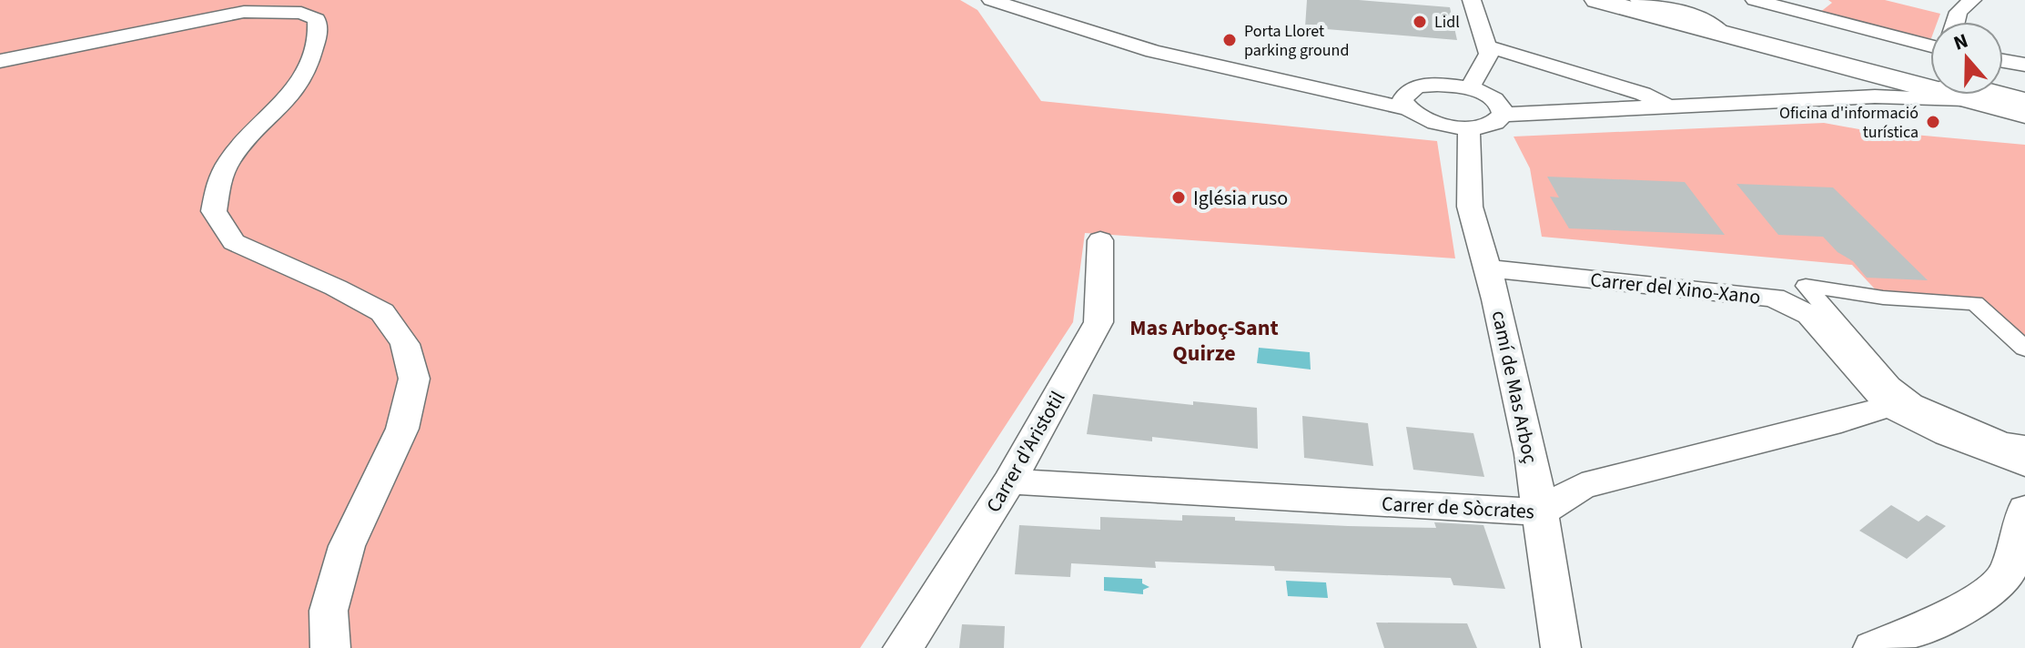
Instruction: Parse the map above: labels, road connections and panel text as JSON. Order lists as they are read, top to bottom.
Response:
{
  "streets": {
    "street": [
      "Carrer del Xino-Xano",
      "camí de Mas Arboç",
      "Carrer d'Aristotil",
      "Carrer de Sòcrates"
    ]
  },
  "crossings": [
    ["Carrer del Xino-Xano", "camí de Mas Arboç"],
    ["Carrer del Xino-Xano", "Carrer de Sòcrates"],
    ["camí de Mas Arboç", "Carrer de Sòcrates"],
    ["Carrer d'Aristotil", "Carrer de Sòcrates"]
  ],
  "districts": ["Mas Arboç-Sant Quirze"],
  "places": [
    "Lidl",
    "Porta Lloret parking ground",
    "Oficina d'informació turística",
    "Iglésia ruso"
  ],
  "north": "top"
}
